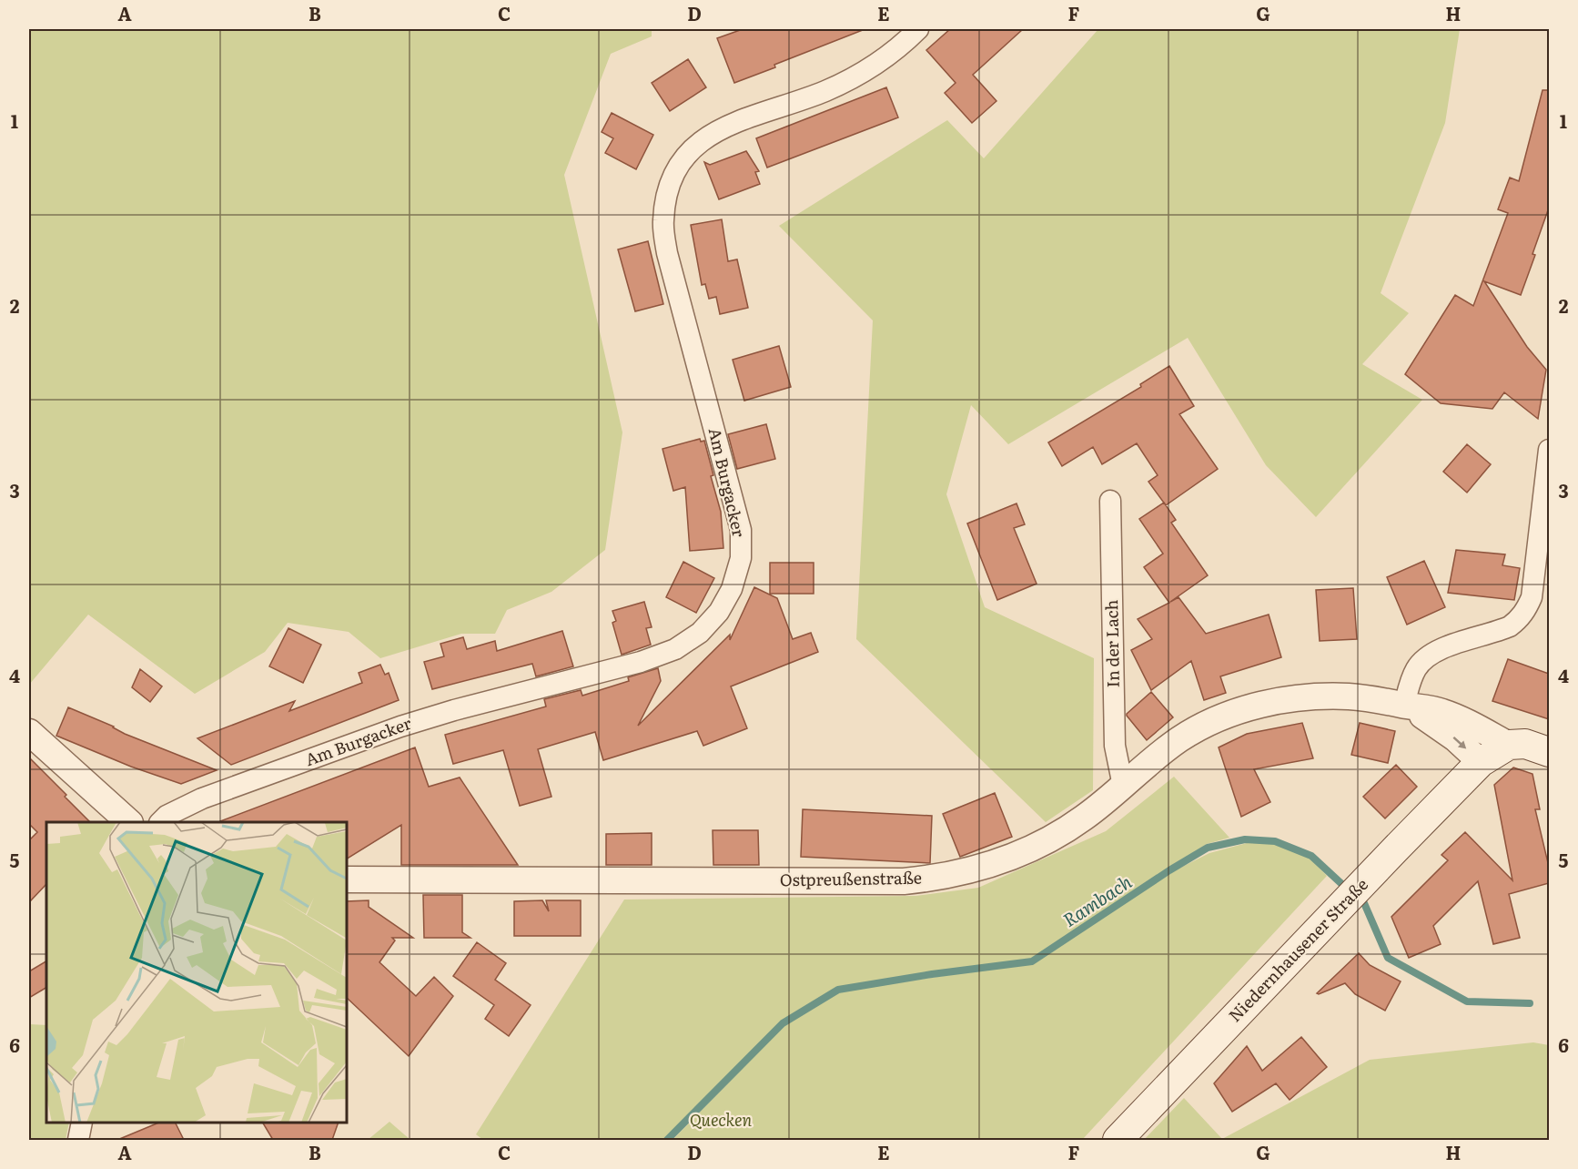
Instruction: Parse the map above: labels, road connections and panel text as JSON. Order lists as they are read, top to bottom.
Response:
{
  "streets": {
    "main road": ["Ostpreußenstraße", "Niedernhausener Straße"],
    "street": ["Am Burgacker", "In der Lach"]
  },
  "crossings": [
    ["In der Lach", "Ostpreußenstraße"],
    ["Ostpreußenstraße", "Niedernhausener Straße"]
  ],
  "water": ["Rambach"],
  "parks": ["Quecken"],
  "grid": {
    "columns": [
      "A",
      "B",
      "C",
      "D",
      "E",
      "F",
      "G",
      "H"
    ],
    "rows": [
      "1",
      "2",
      "3",
      "4",
      "5",
      "6"
    ]
  }
}
